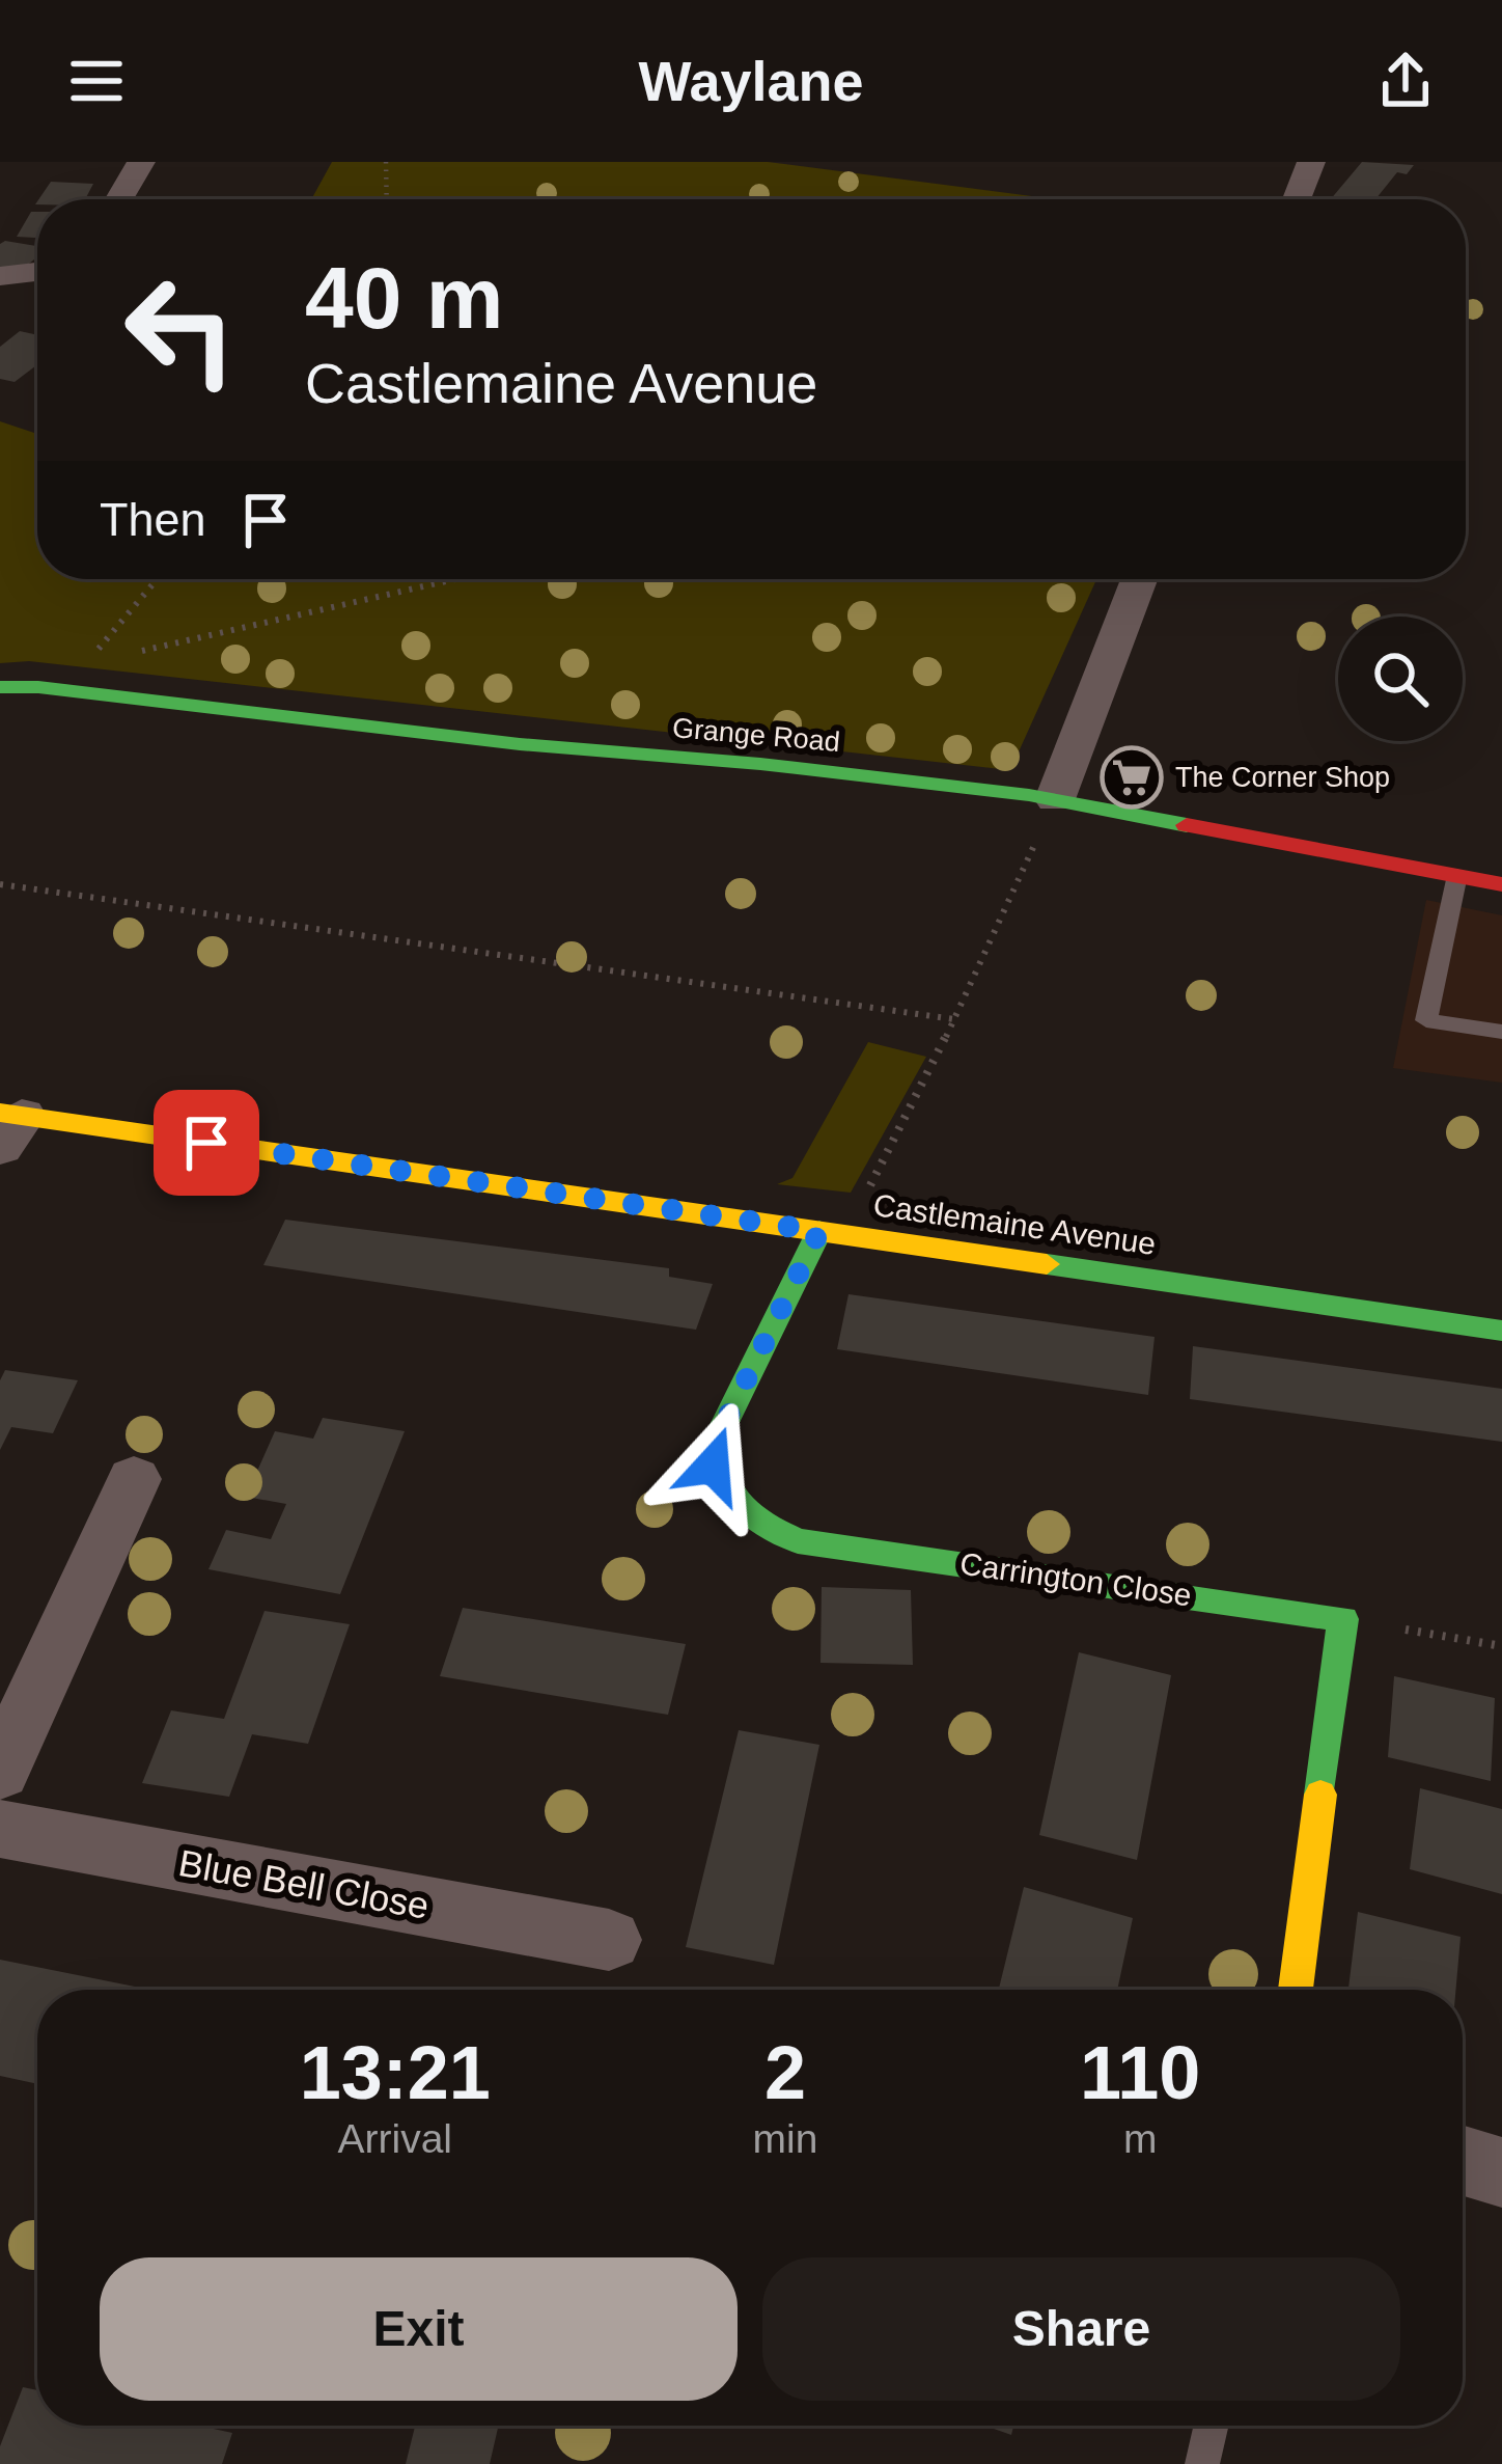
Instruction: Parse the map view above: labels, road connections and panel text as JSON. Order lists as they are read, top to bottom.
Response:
{
  "streets": {
    "street": [
      "Grange Road",
      "Castlemaine Avenue",
      "Carrington Close",
      "Blue Bell Close"
    ]
  },
  "crossings": [
    ["Castlemaine Avenue", "Carrington Close"]
  ],
  "places": {
    "supermarket": ["The Corner Shop"]
  },
  "page": {
    "header": "Waylane",
    "turn": ["40 m", "Castlemaine Avenue"],
    "then": "Then",
    "eta": [
      "13:21",
      "Arrival",
      "2",
      "min",
      "110",
      "m"
    ],
    "buttons": ["Exit", "Share"]
  }
}
